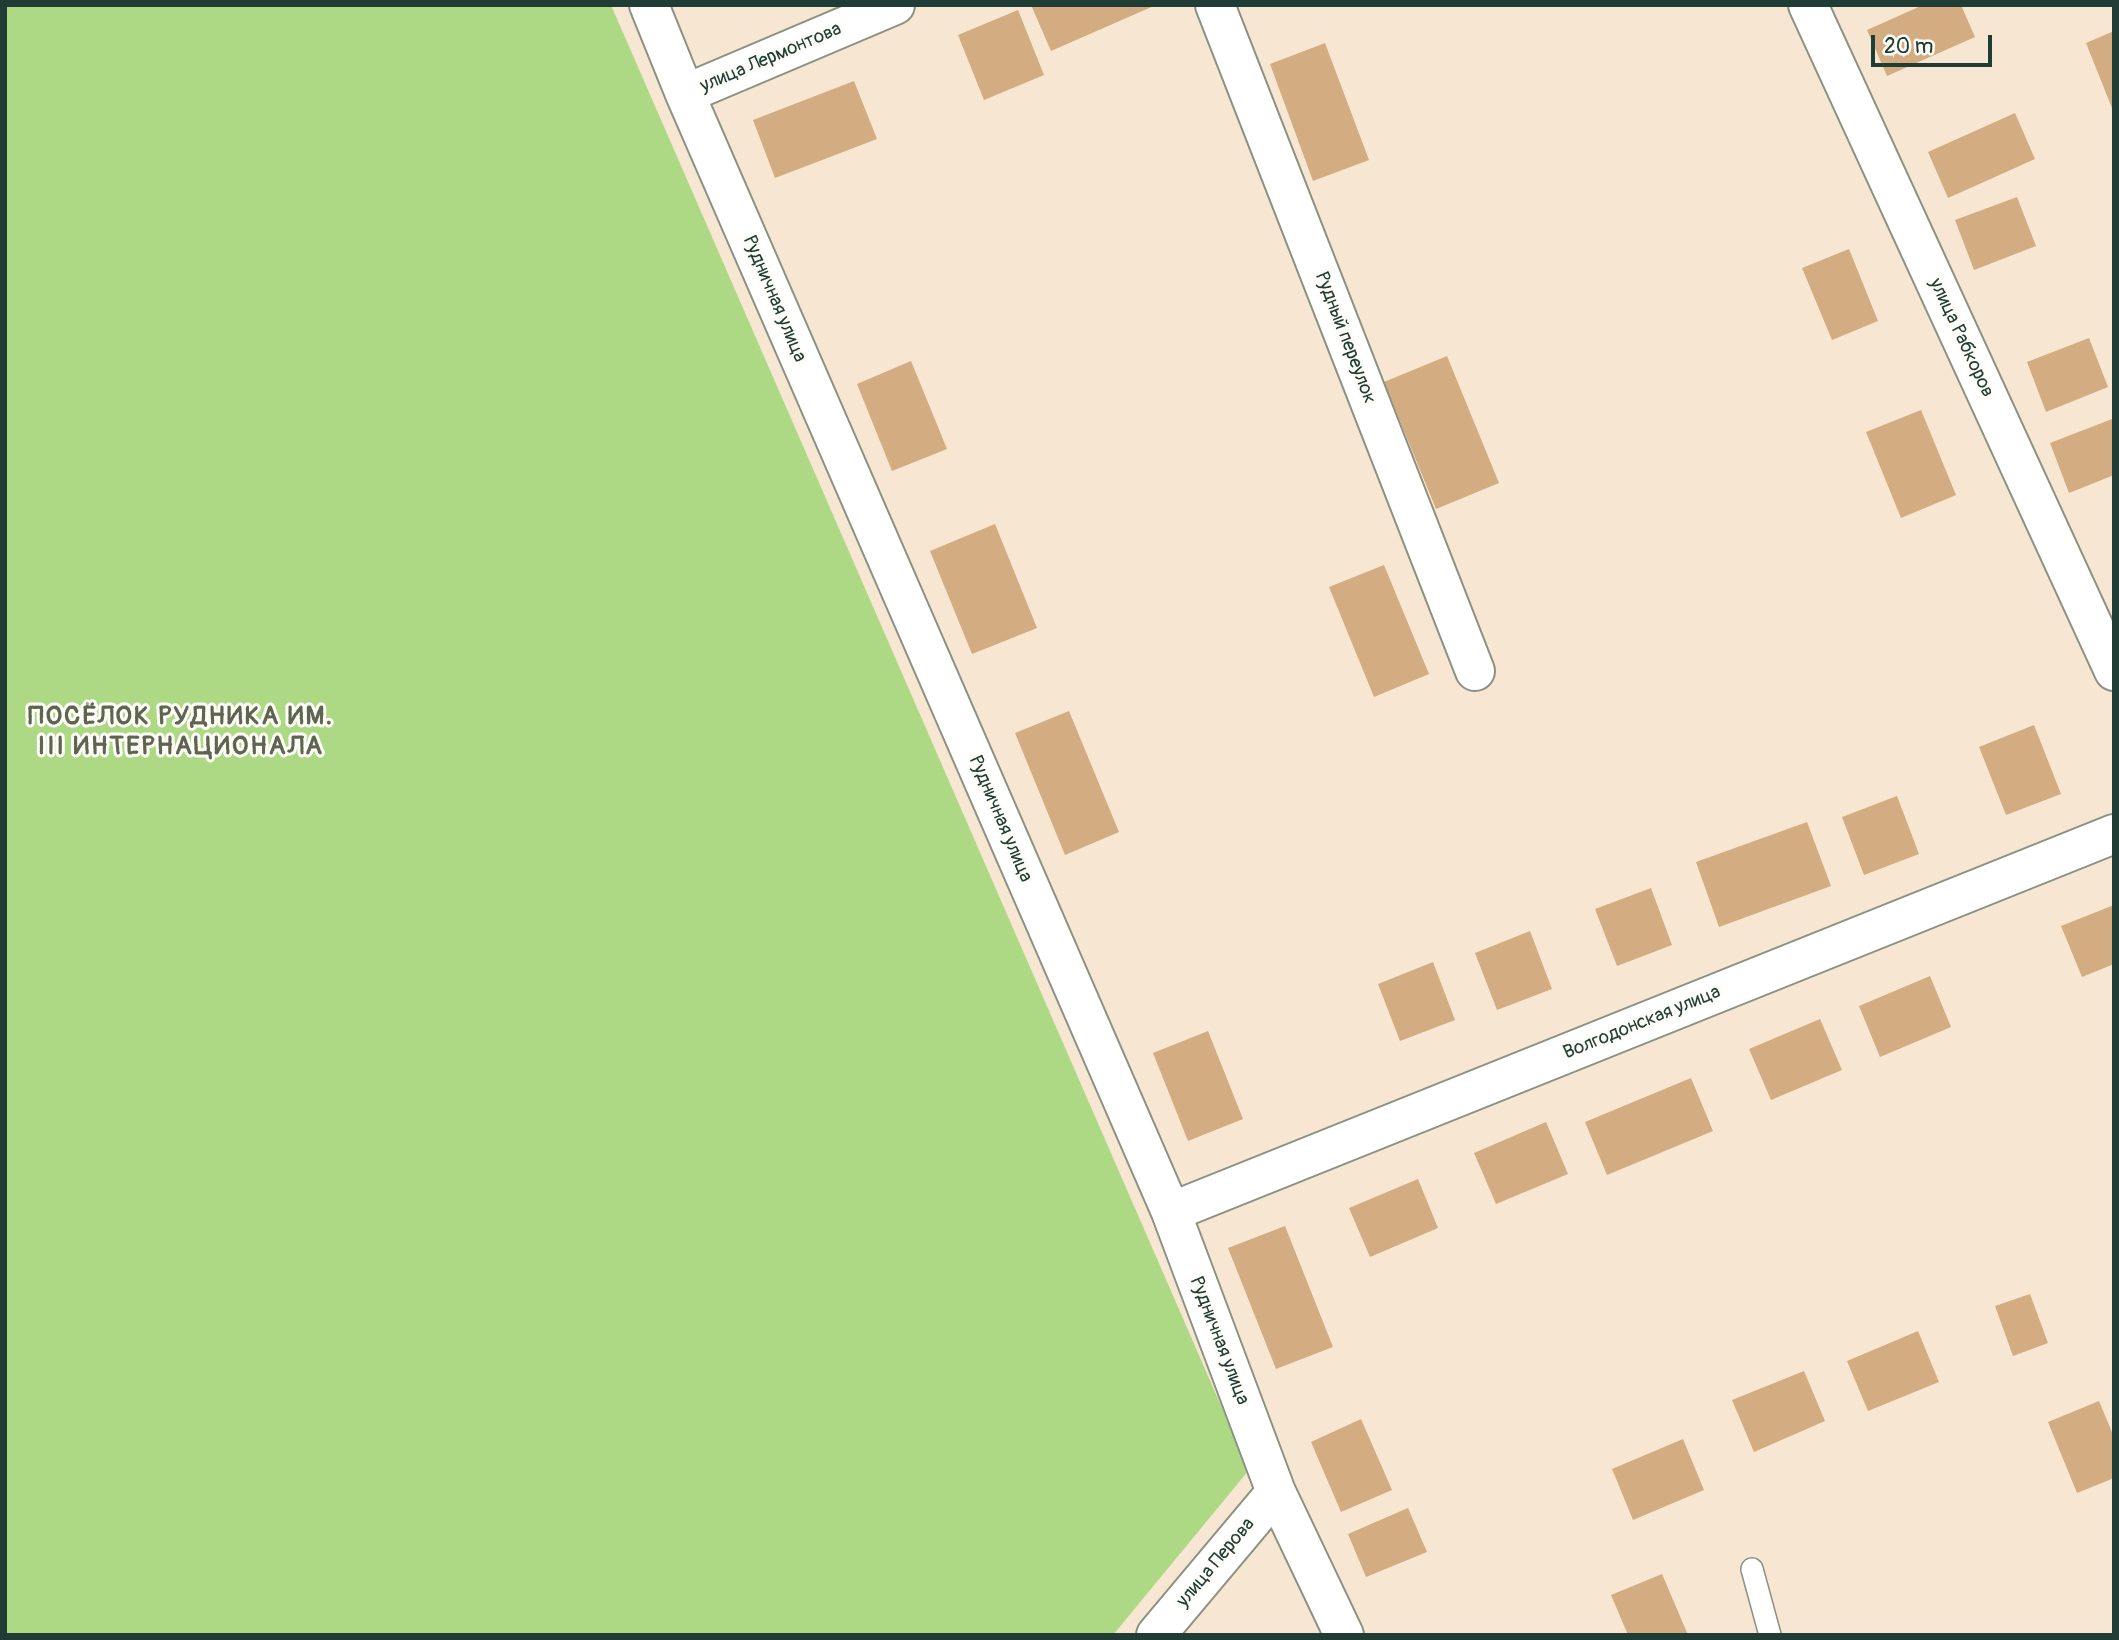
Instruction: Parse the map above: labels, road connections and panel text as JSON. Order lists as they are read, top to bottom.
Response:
{
  "streets": {
    "street": [
      "улица Лермонтова",
      "Рудничная улица",
      "Рудный переулок",
      "улица Рабкоров",
      "Волгодонская улица",
      "улица Перова"
    ]
  },
  "crossings": [
    ["улица Лермонтова", "Рудничная улица"],
    ["Рудничная улица", "Волгодонская улица"],
    ["Рудничная улица", "улица Перова"]
  ],
  "districts": ["ПОСЁЛОК РУДНИКА ИМ. III ИНТЕРНАЦИОНАЛА"],
  "scale_bar": "20 m"
}
